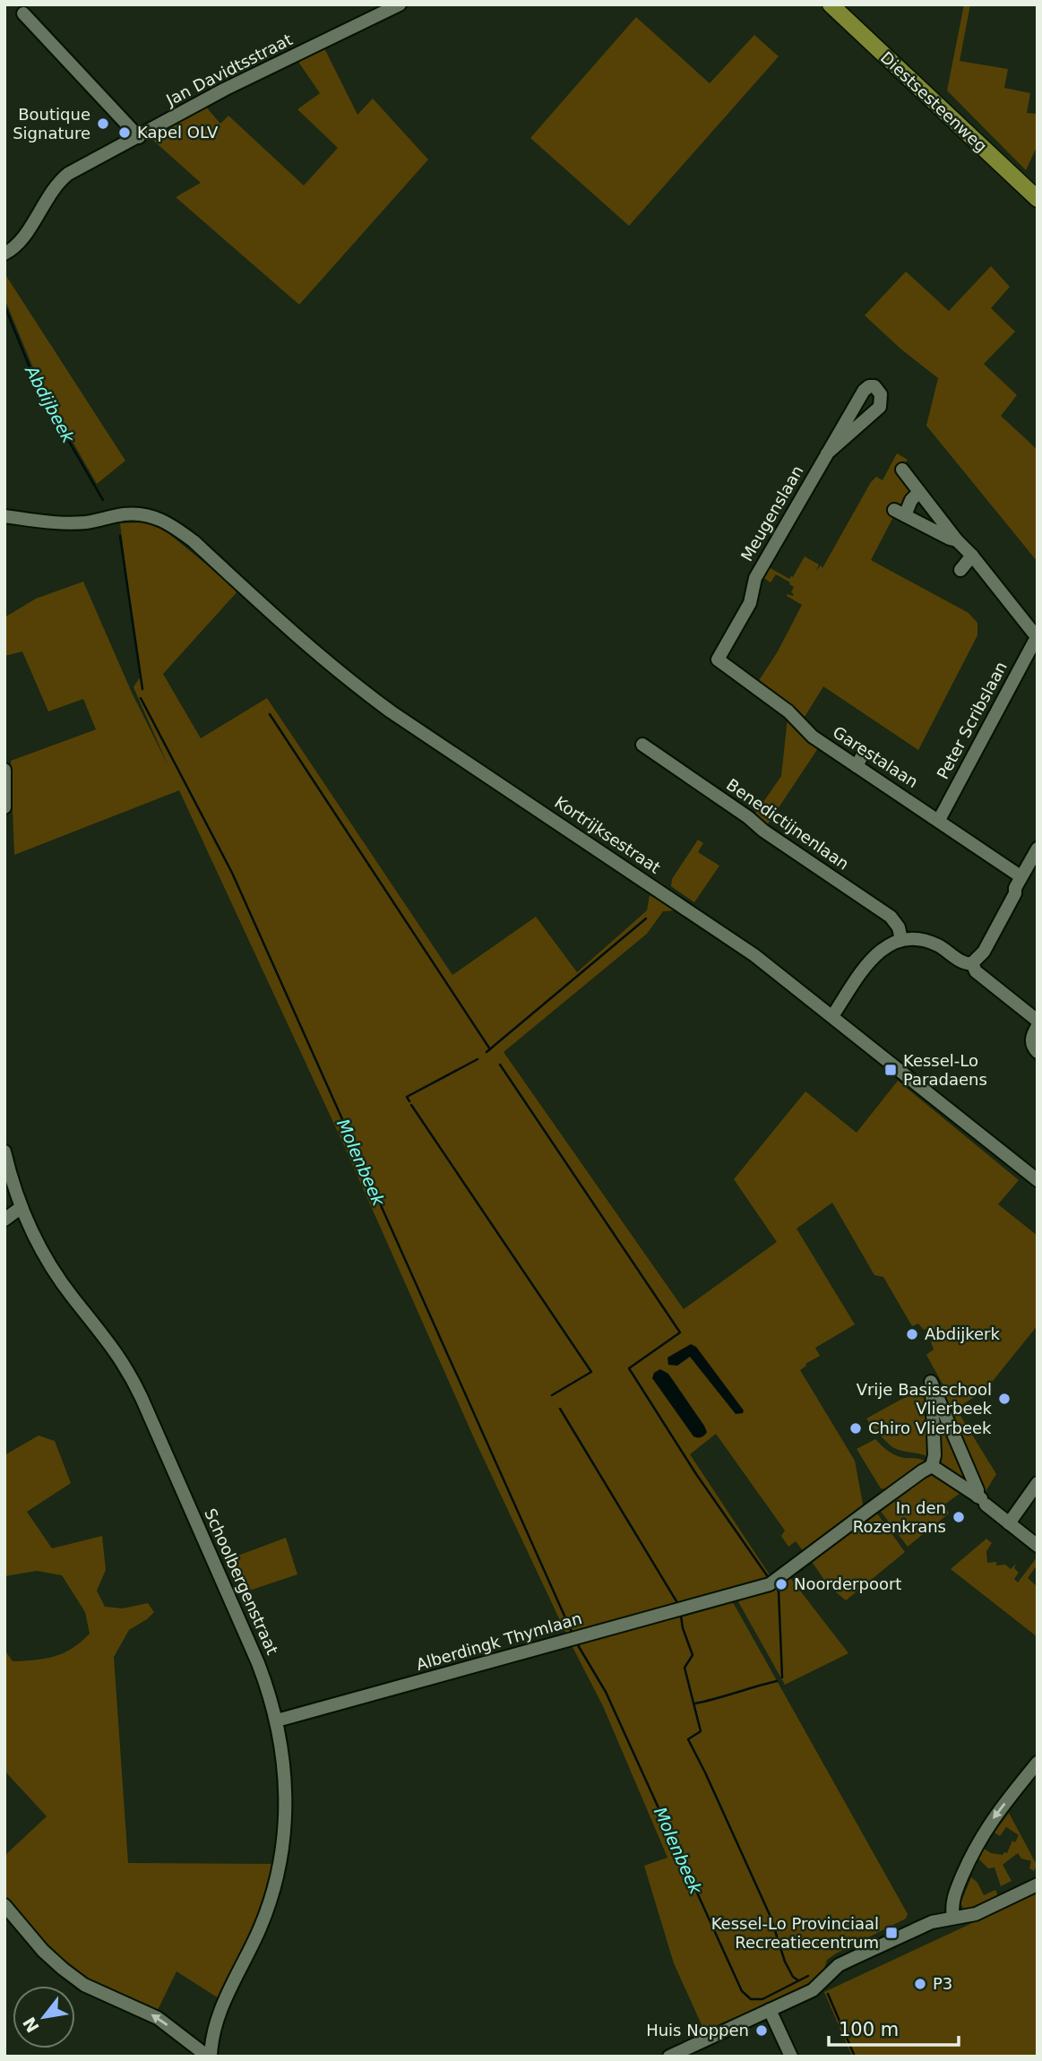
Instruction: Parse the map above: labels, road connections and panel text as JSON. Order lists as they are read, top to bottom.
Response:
{
  "streets": {
    "main road": ["Diestsesteenweg"],
    "street": [
      "Jan Davidtsstraat",
      "Meugenslaan",
      "Peter Scribslaan",
      "Garestalaan",
      "Benedictijnenlaan",
      "Kortrijksestraat",
      "Schoolbergenstraat",
      "Alberdingk Thymlaan"
    ]
  },
  "crossings": [
    ["Meugenslaan", "Garestalaan"],
    ["Peter Scribslaan", "Garestalaan"],
    ["Schoolbergenstraat", "Alberdingk Thymlaan"]
  ],
  "water": ["Abdijbeek", "Molenbeek"],
  "places": {
    "other": [
      "Boutique Signature",
      "Kapel OLV",
      "Abdijkerk",
      "Vrije Basisschool Vlierbeek",
      "Chiro Vlierbeek",
      "In den Rozenkrans",
      "Noorderpoort",
      "P3",
      "Huis Noppen"
    ],
    "transit": ["Kessel-Lo Paradaens", "Kessel-Lo Provinciaal Recreatiecentrum"]
  },
  "scale_bar": "100 m",
  "north": "bottom left"
}
